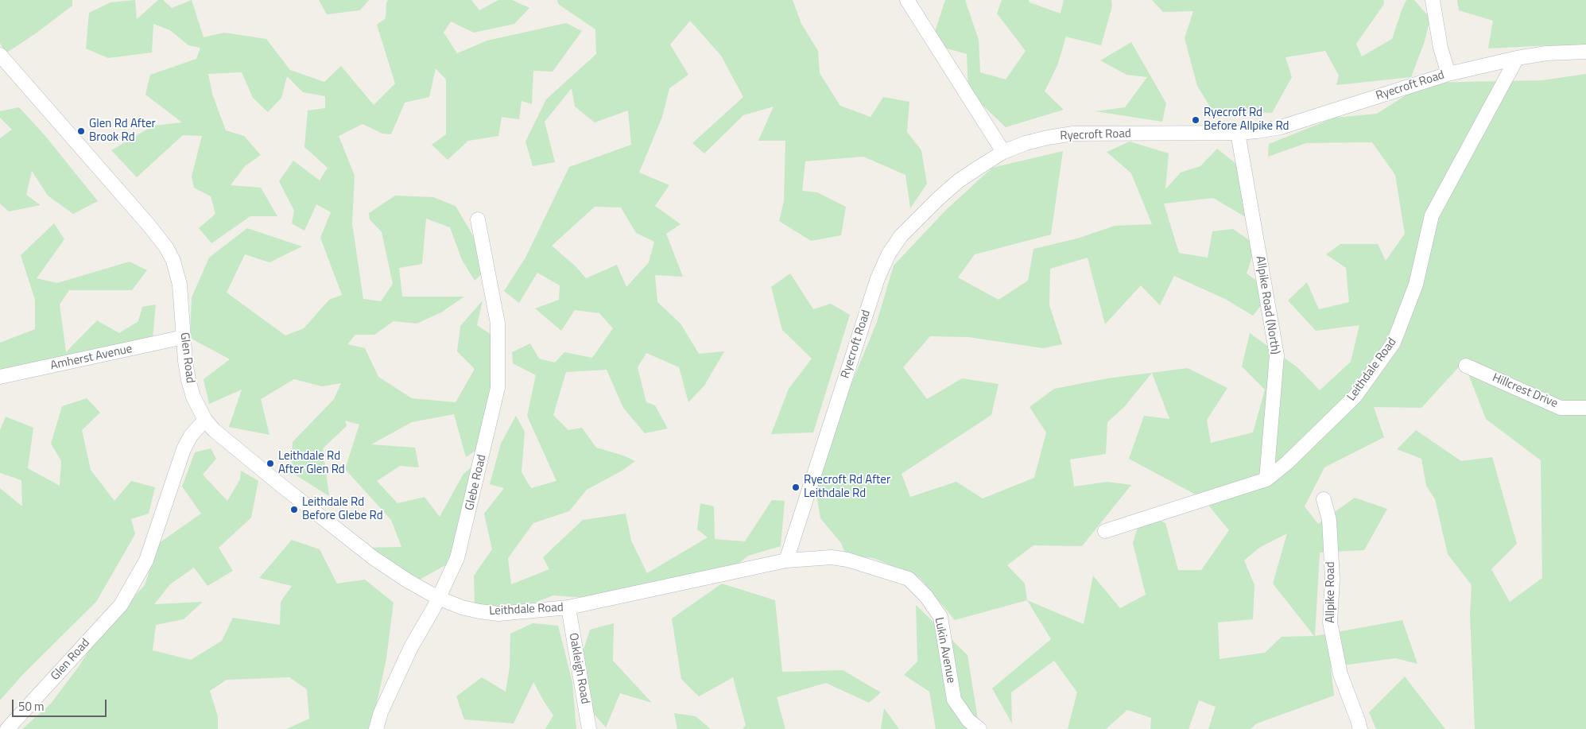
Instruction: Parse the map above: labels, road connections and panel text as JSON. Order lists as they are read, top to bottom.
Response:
{
  "streets": {
    "street": [
      "Ryecroft Road",
      "Allpike Road (North)",
      "Amherst Avenue",
      "Glen Road",
      "Leithdale Road",
      "Hillcrest Drive",
      "Glebe Road",
      "Allpike Road",
      "Lukin Avenue",
      "Oakleigh Road"
    ]
  },
  "crossings": [
    ["Ryecroft Road", "Allpike Road (North)"],
    ["Ryecroft Road", "Leithdale Road"],
    ["Ryecroft Road", "Lukin Avenue"],
    ["Allpike Road (North)", "Leithdale Road"],
    ["Amherst Avenue", "Glen Road"],
    ["Glen Road", "Leithdale Road"],
    ["Leithdale Road", "Glebe Road"],
    ["Leithdale Road", "Lukin Avenue"],
    ["Leithdale Road", "Oakleigh Road"]
  ],
  "places": [
    "Ryecroft Rd Before Allpike Rd",
    "Glen Rd After Brook Rd",
    "Leithdale Rd After Glen Rd",
    "Ryecroft Rd After Leithdale Rd",
    "Leithdale Rd Before Glebe Rd"
  ],
  "scale_bar": "50 m"
}
